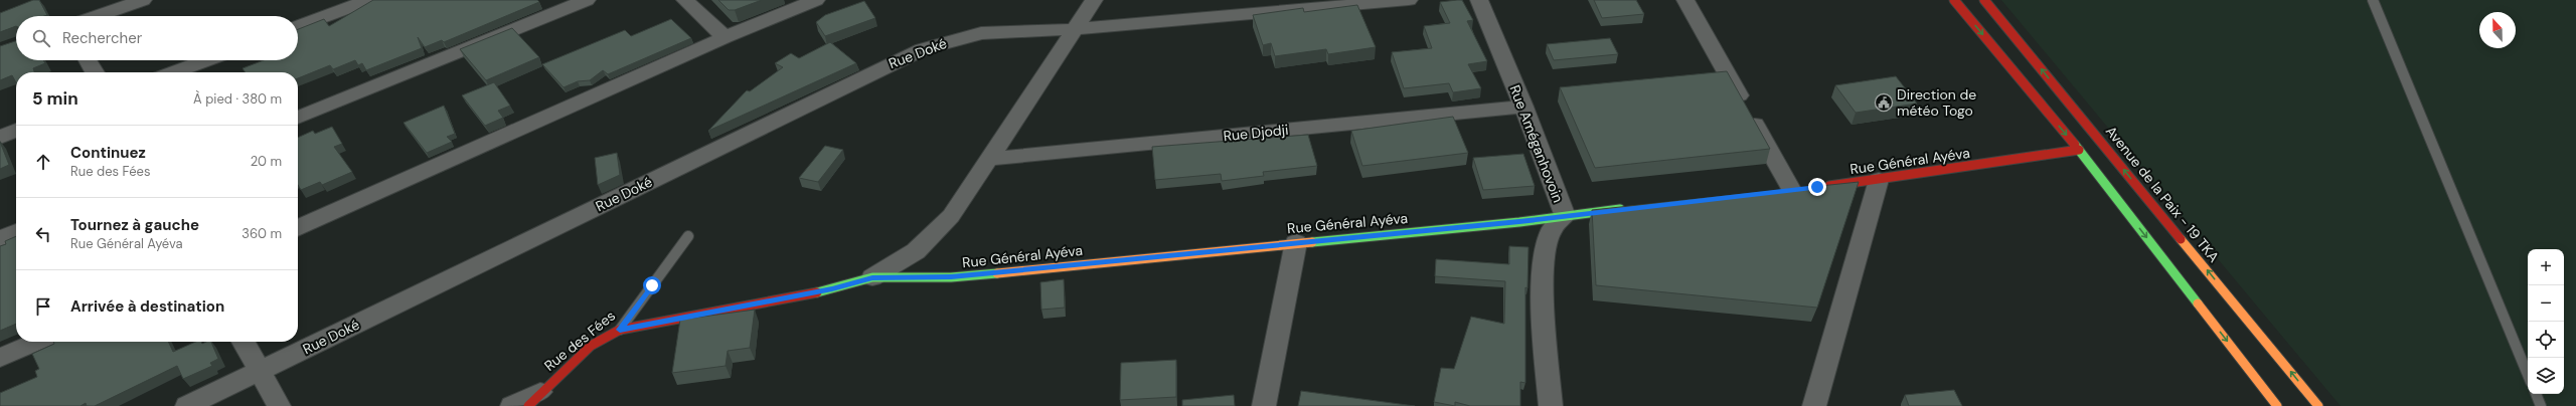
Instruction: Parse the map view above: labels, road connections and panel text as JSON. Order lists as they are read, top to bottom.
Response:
{
  "streets": {
    "street": [
      "Rue Doké",
      "Rue Djodji",
      "Rue Améganhovoin",
      "Rue Général Ayéva",
      "Avenue de la Paix - 19 TKA",
      "Rue des Fées"
    ]
  },
  "crossings": [
    ["Rue Djodji", "Rue Améganhovoin"],
    ["Rue Améganhovoin", "Rue Général Ayéva"],
    ["Rue Général Ayéva", "Rue des Fées"]
  ],
  "places": {
    "public building": ["Direction de météo Togo"]
  },
  "north": "top",
  "page": {
    "search": "Rechercher",
    "heading": ["5 min", "À pied · 380 m"],
    "list": [
      ["Continuez", "Rue des Fées", "20 m"],
      ["Tournez à gauche", "Rue Général Ayéva", "360 m"],
      "Arrivée à destination"
    ],
    "map_buttons": ["+", "−"]
  }
}
